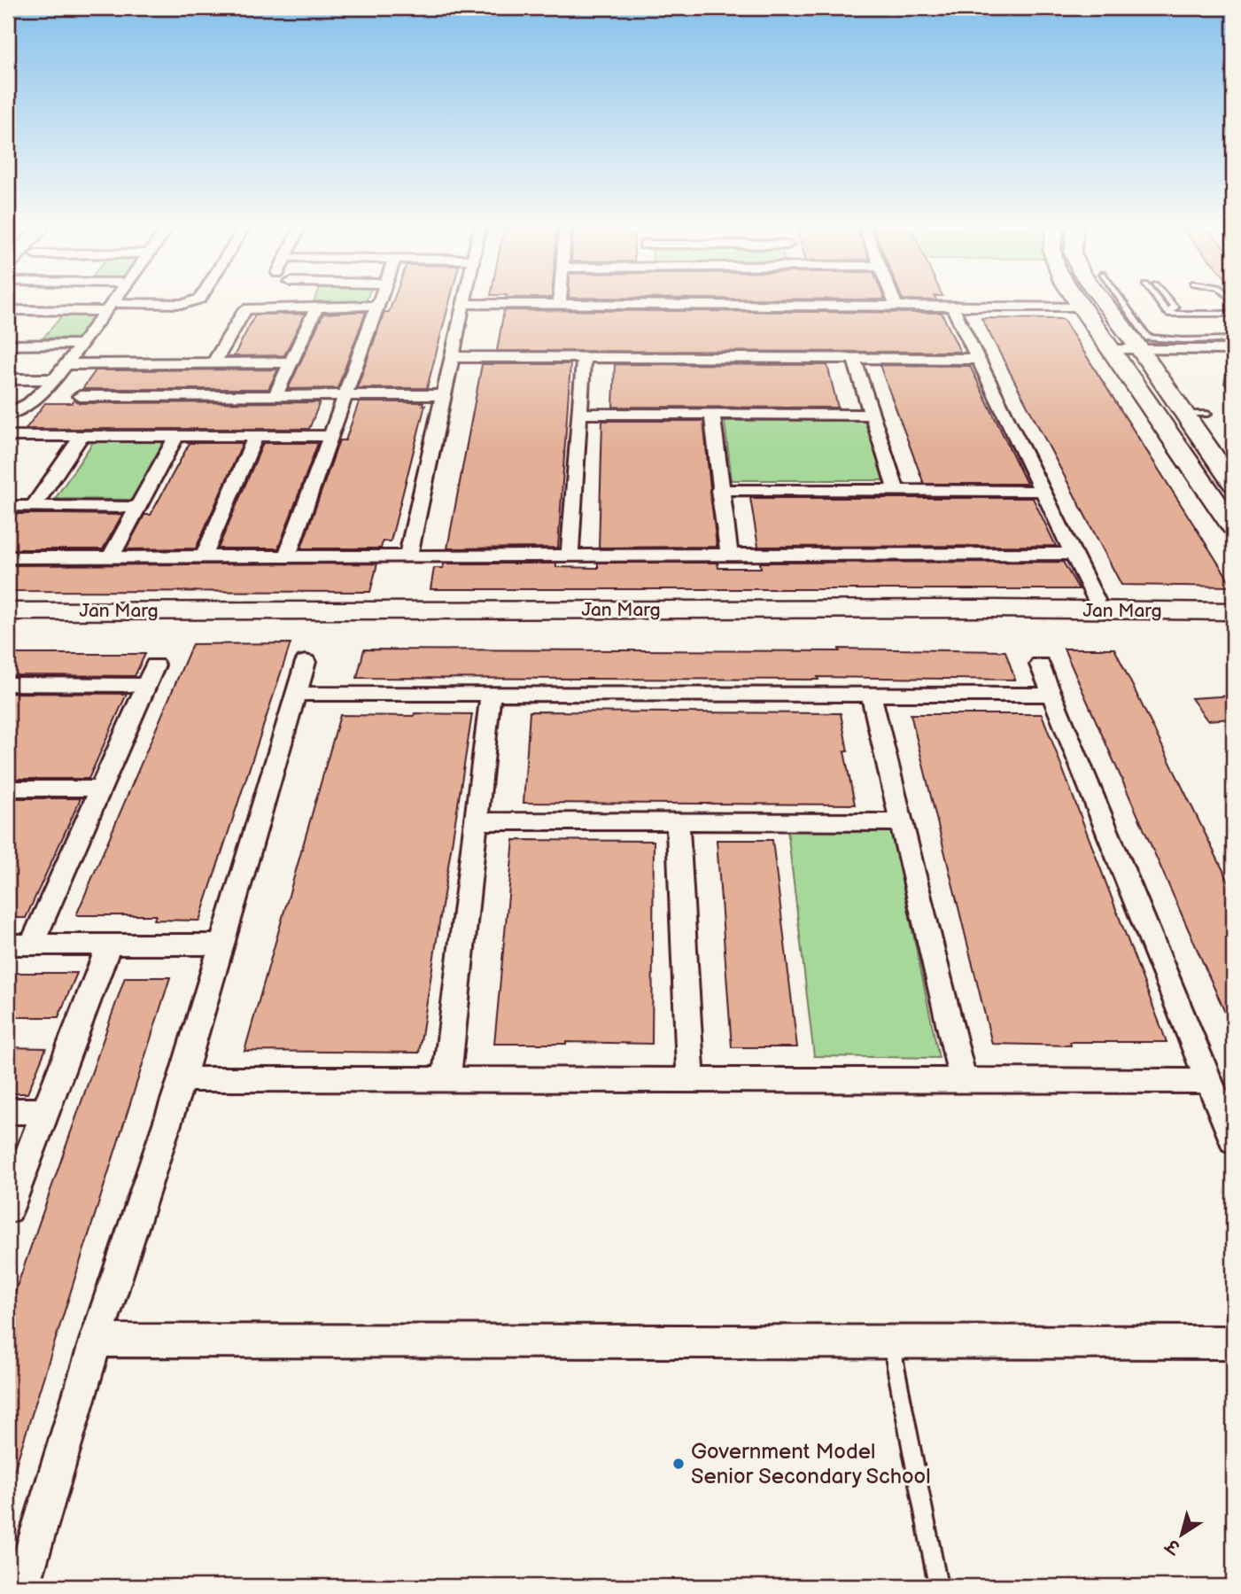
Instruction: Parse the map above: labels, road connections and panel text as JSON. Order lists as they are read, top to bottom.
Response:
{
  "streets": {
    "main road": ["Jan Marg"]
  },
  "places": ["Government Model Senior Secondary School"],
  "north": "bottom left"
}
